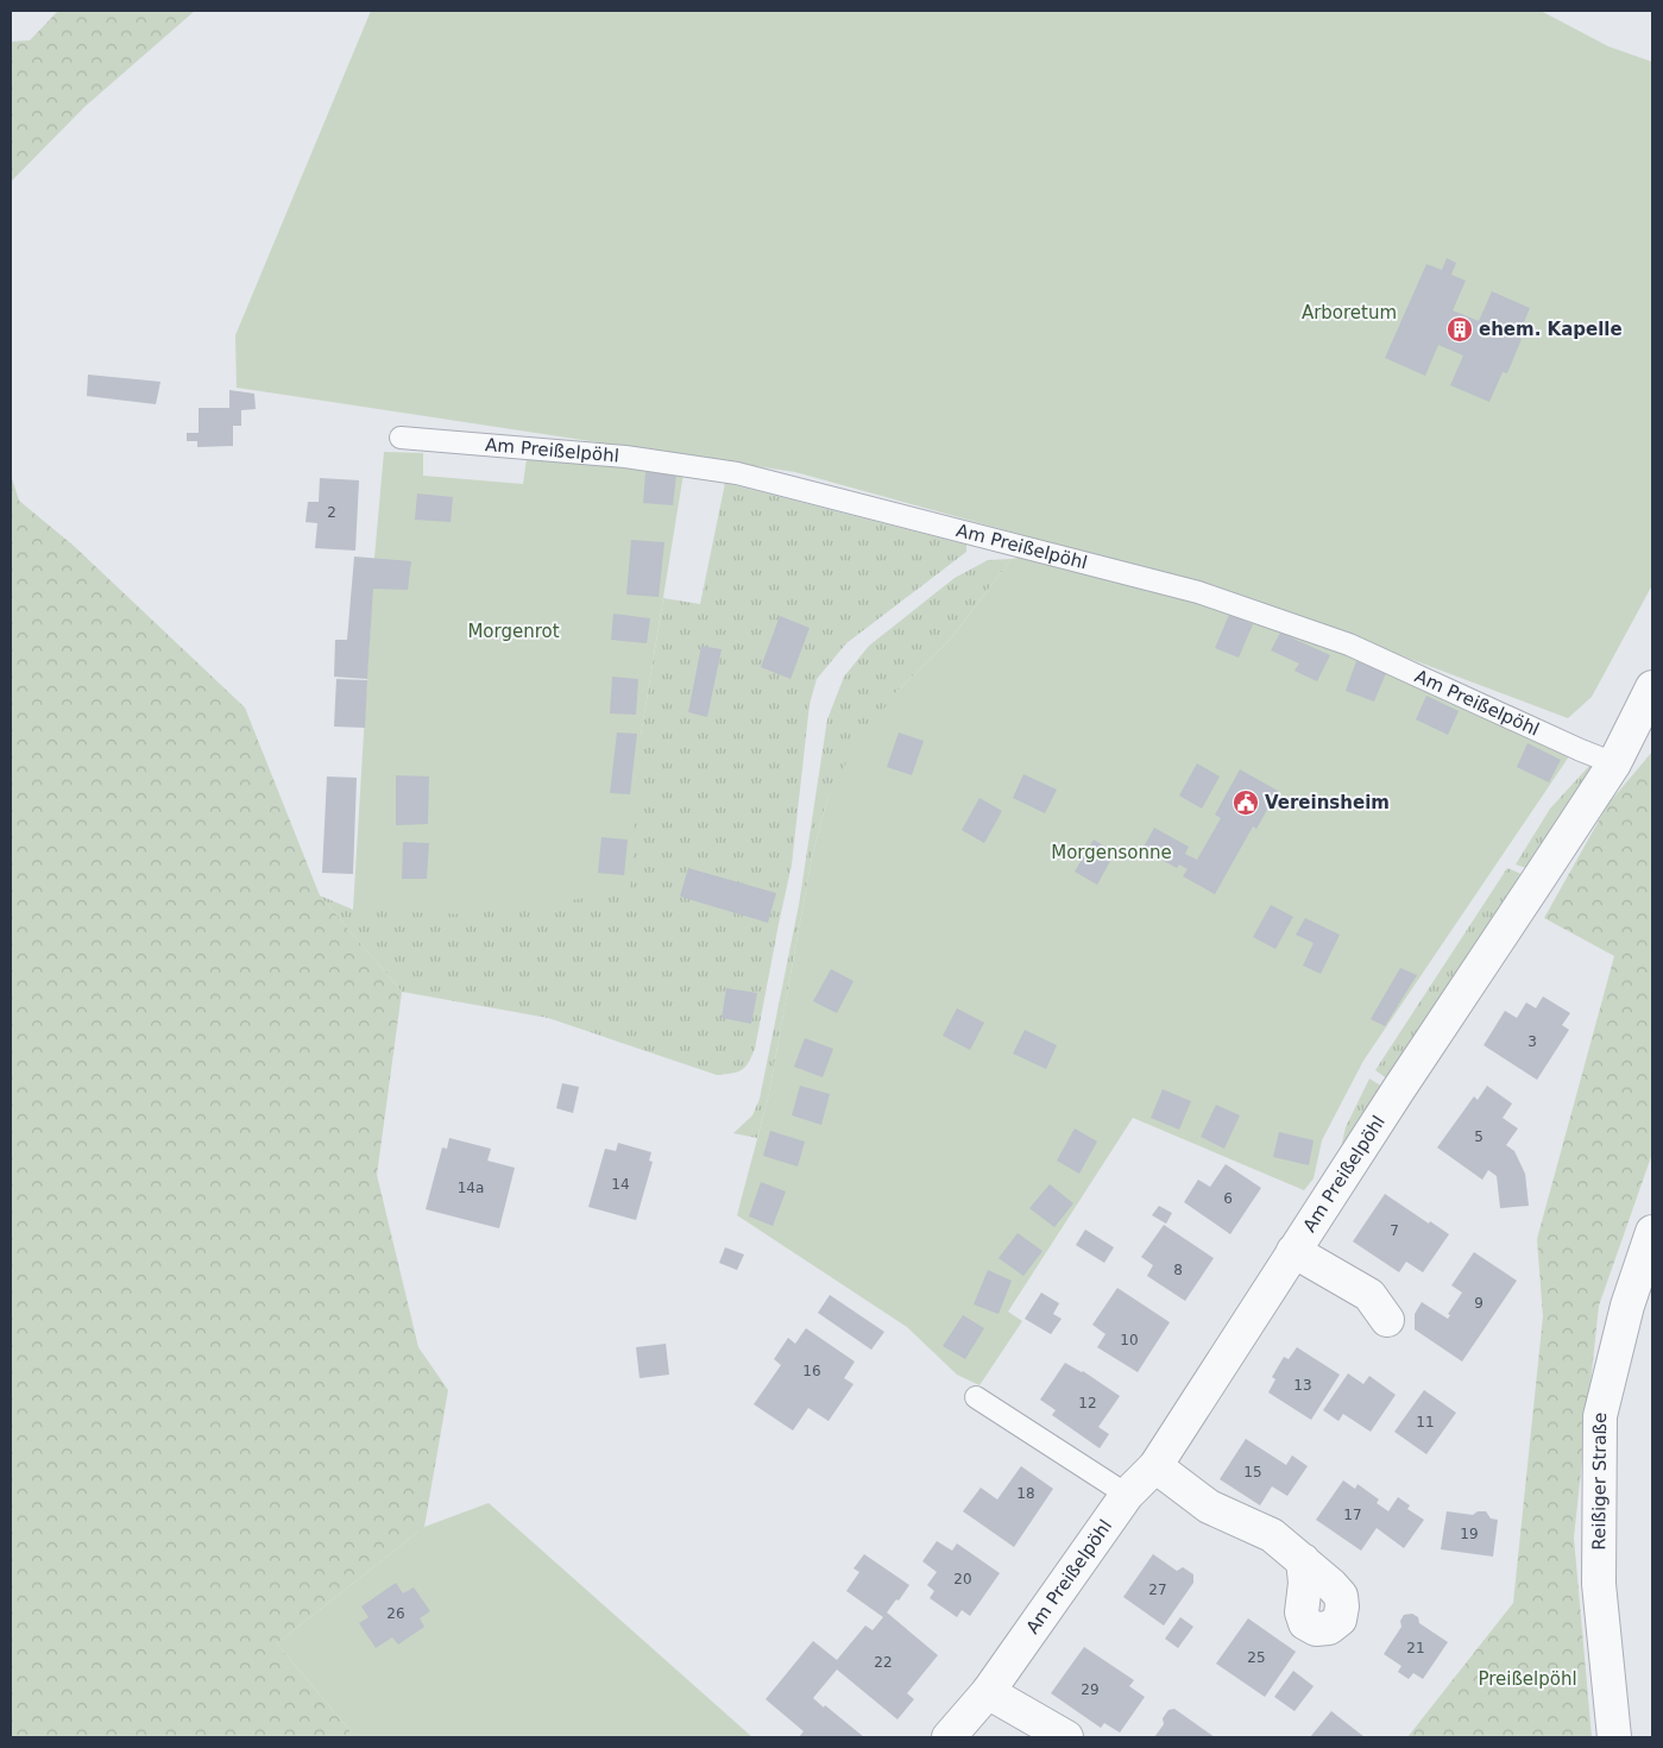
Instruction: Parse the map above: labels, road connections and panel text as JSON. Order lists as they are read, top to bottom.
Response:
{
  "streets": {
    "street": ["Am Preißelpöhl", "Reißiger Straße"]
  },
  "parks": [
    "Arboretum",
    "Morgenrot",
    "Morgensonne",
    "Preißelpöhl"
  ],
  "places": {
    "building": ["ehem. Kapelle"],
    "public building": ["Vereinsheim"]
  },
  "house_numbers": [
    "2",
    "3",
    "5",
    "14",
    "14a",
    "6",
    "7",
    "8",
    "9",
    "10",
    "16",
    "13",
    "12",
    "11",
    "15",
    "18",
    "17",
    "19",
    "20",
    "27",
    "26",
    "21",
    "25",
    "22",
    "29"
  ]
}
